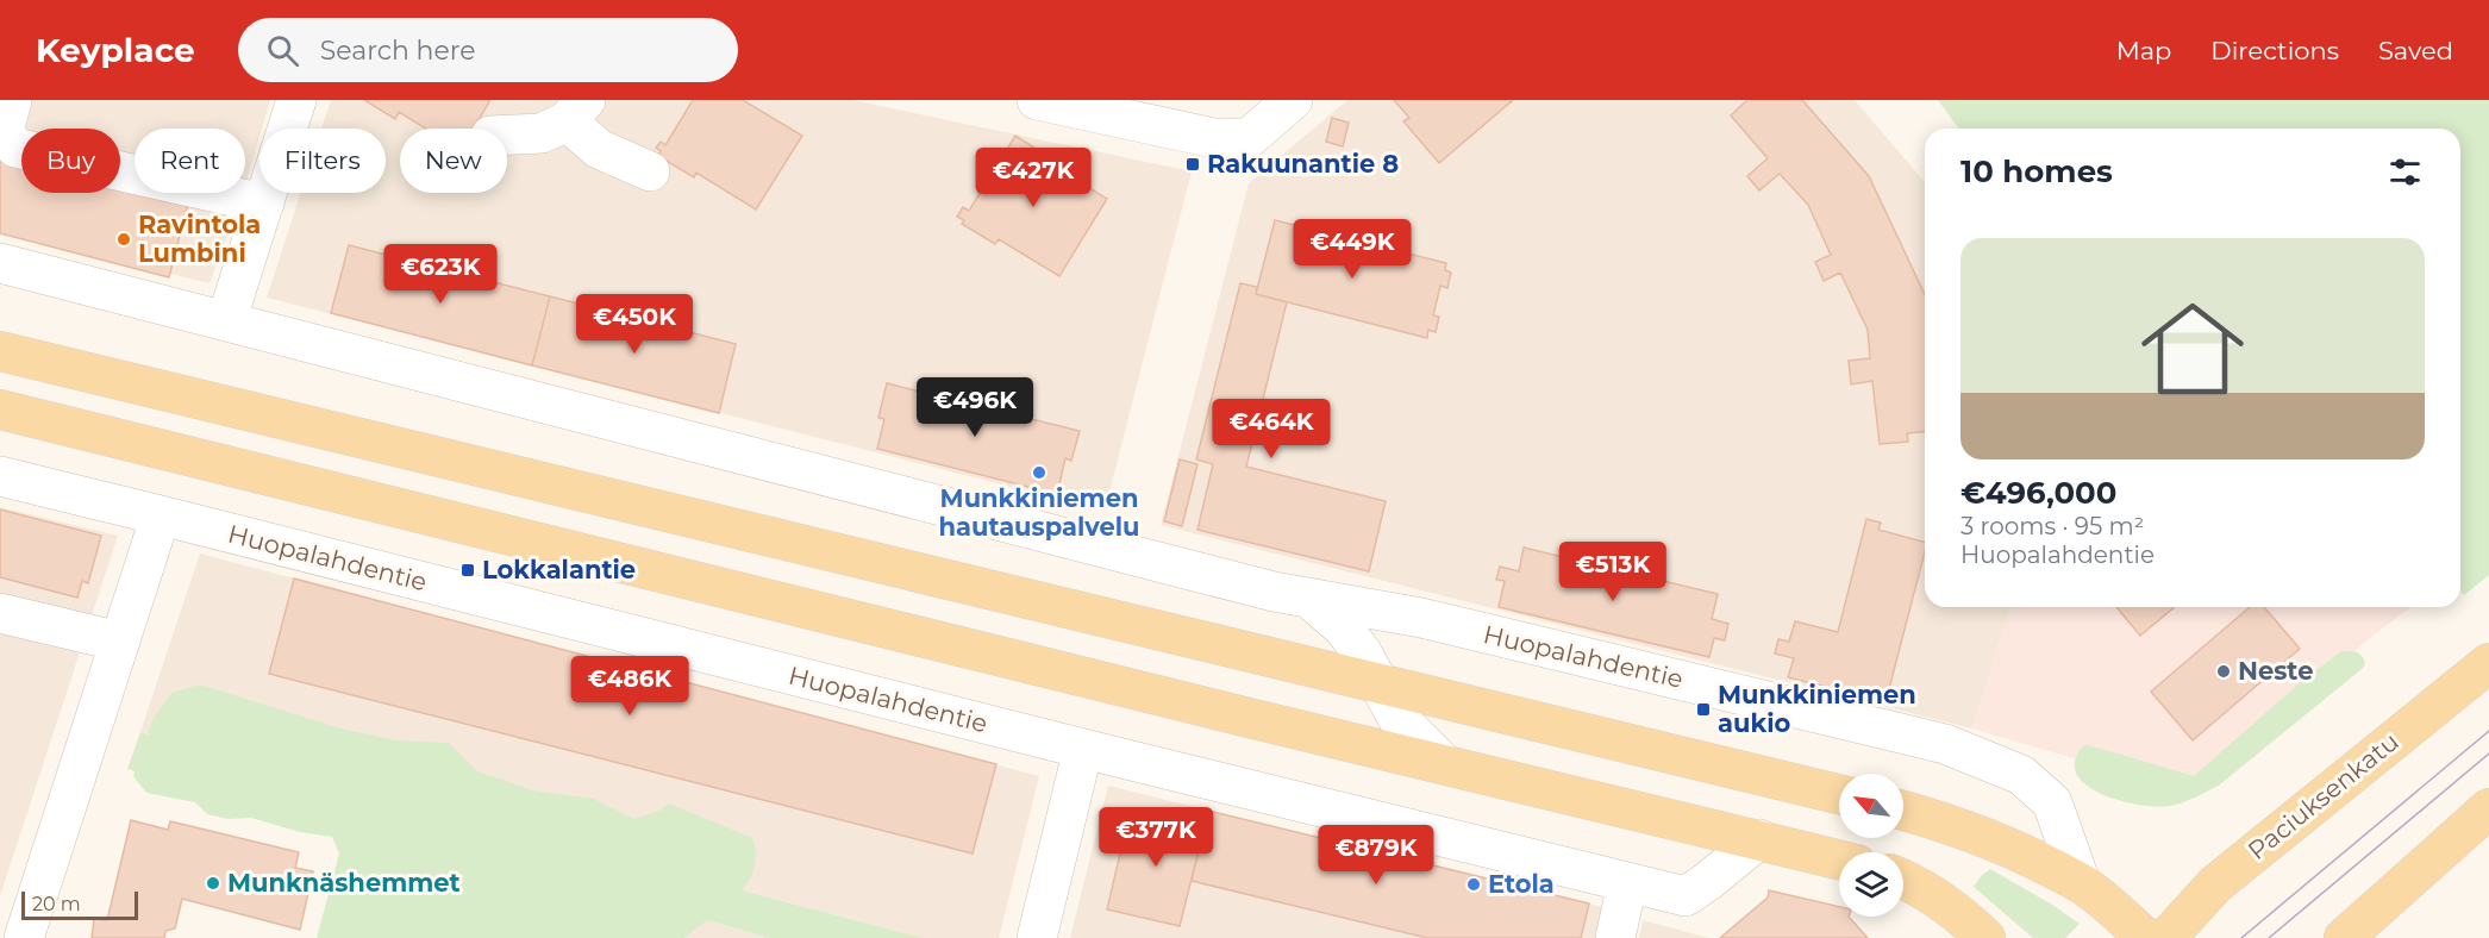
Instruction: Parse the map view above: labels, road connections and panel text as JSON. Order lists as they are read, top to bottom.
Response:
{
  "streets": {
    "main road": ["Paciuksenkatu"],
    "street": ["Huopalahdentie"]
  },
  "places": {
    "transit": ["Rakuunantie 8", "Lokkalantie", "Munkkiniemen aukio"],
    "other": [
      "Ravintola Lumbini",
      "Munkkiniemen hautauspalvelu",
      "Neste",
      "Munknäshemmet",
      "Etola"
    ]
  },
  "scale_bar": "20 m",
  "north": "top left",
  "page": {
    "header": "Keyplace",
    "search": "Search here",
    "nav": ["Map", "Directions", "Saved"],
    "chip": [
      "Buy",
      "Rent",
      "Filters",
      "New"
    ],
    "heading": "10 homes",
    "price": [
      "€427K",
      "€449K",
      "€623K",
      "€450K",
      "€496K",
      "€464K",
      "€513K",
      "€486K",
      "€377K",
      "€879K"
    ],
    "list": [
      {
        "name": "€496,000",
        "note": "3 rooms · 95 m² · Huopalahdentie"
      }
    ],
    "scale": "20 m"
  }
}
